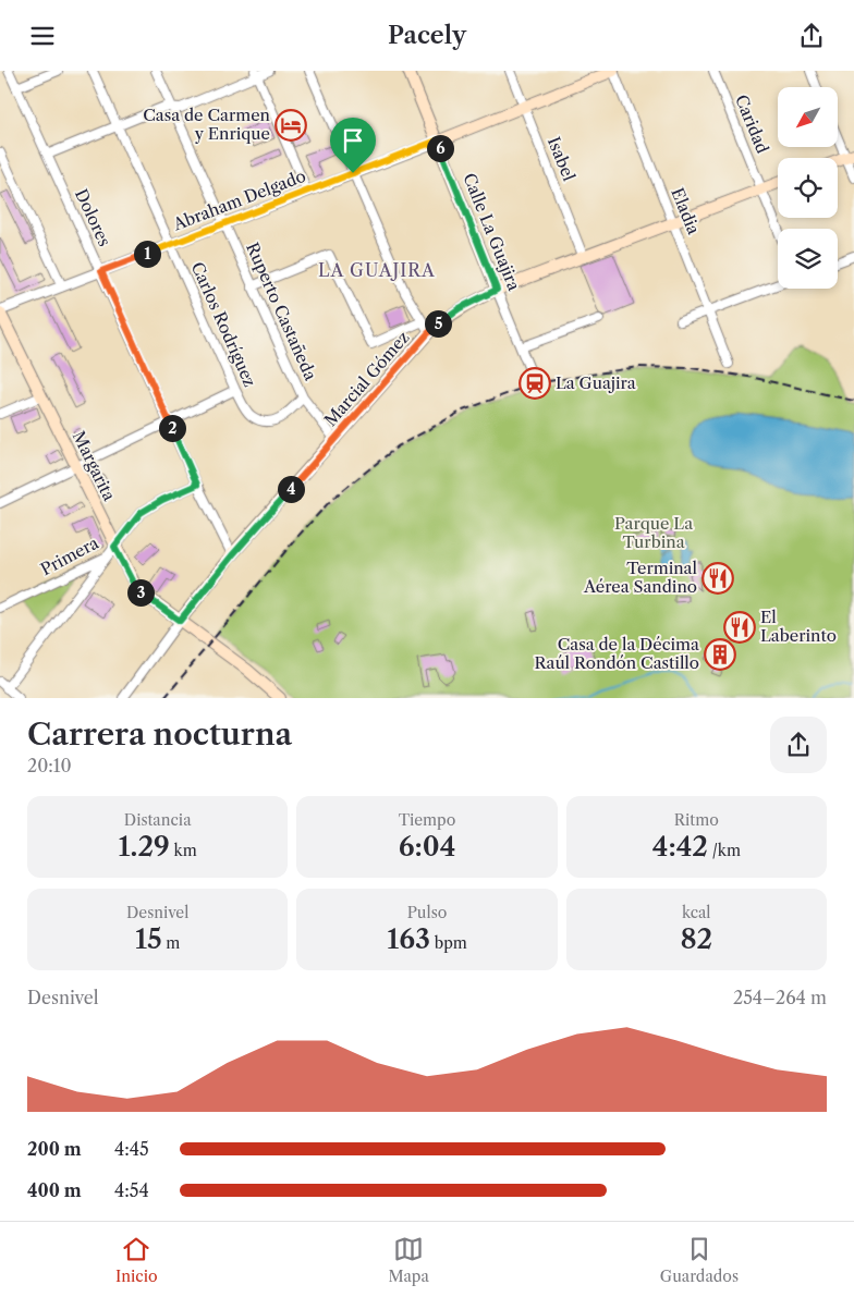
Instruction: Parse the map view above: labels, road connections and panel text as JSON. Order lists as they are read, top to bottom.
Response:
{
  "streets": {
    "main road": [
      "Abraham Delgado",
      "Calle La Guajira",
      "Marcial Gómez",
      "Margarita"
    ],
    "street": [
      "Caridad",
      "Isabel",
      "Eladia",
      "Dolores",
      "Ruperto Castañeda",
      "Carlos Rodríguez",
      "Primera"
    ]
  },
  "crossings": [
    ["Caridad", "Marcial Gómez"],
    ["Isabel", "Abraham Delgado"],
    ["Isabel", "Marcial Gómez"],
    ["Abraham Delgado", "Eladia"],
    ["Abraham Delgado", "Dolores"],
    ["Abraham Delgado", "Calle La Guajira"],
    ["Abraham Delgado", "Ruperto Castañeda"],
    ["Abraham Delgado", "Carlos Rodríguez"],
    ["Abraham Delgado", "Margarita"],
    ["Eladia", "Marcial Gómez"],
    ["Dolores", "Marcial Gómez"],
    ["Dolores", "Primera"],
    ["Calle La Guajira", "Marcial Gómez"],
    ["Ruperto Castañeda", "Carlos Rodríguez"],
    ["Ruperto Castañeda", "Marcial Gómez"],
    ["Marcial Gómez", "Margarita"],
    ["Margarita", "Primera"]
  ],
  "districts": ["LA GUAJIRA"],
  "parks": ["Parque La Turbina"],
  "places": {
    "hotel": ["Casa de Carmen y Enrique"],
    "station": ["La Guajira"],
    "restaurant": ["Terminal Aérea Sandino", "El Laberinto"],
    "building": ["Casa de la Décima Raúl Rondón Castillo"]
  },
  "north": "bottom left",
  "page": {
    "header": "Pacely",
    "pins": [
      "6",
      "1",
      "5",
      "2",
      "4",
      "3"
    ],
    "heading": ["Carrera nocturna", "20:10"],
    "stats": [
      ["Distancia", "1.29 km"],
      ["Tiempo", "6:04"],
      ["Ritmo", "4:42 /km"],
      ["Desnivel", "15 m"],
      ["Pulso", "163 bpm"],
      ["kcal", "82"]
    ],
    "chart": ["Desnivel", "254–264 m"],
    "list": [
      {
        "name": "200 m",
        "note": "4:45"
      },
      {
        "name": "400 m",
        "note": "4:54"
      }
    ],
    "tabs": ["Inicio", "Mapa", "Guardados"]
  }
}
